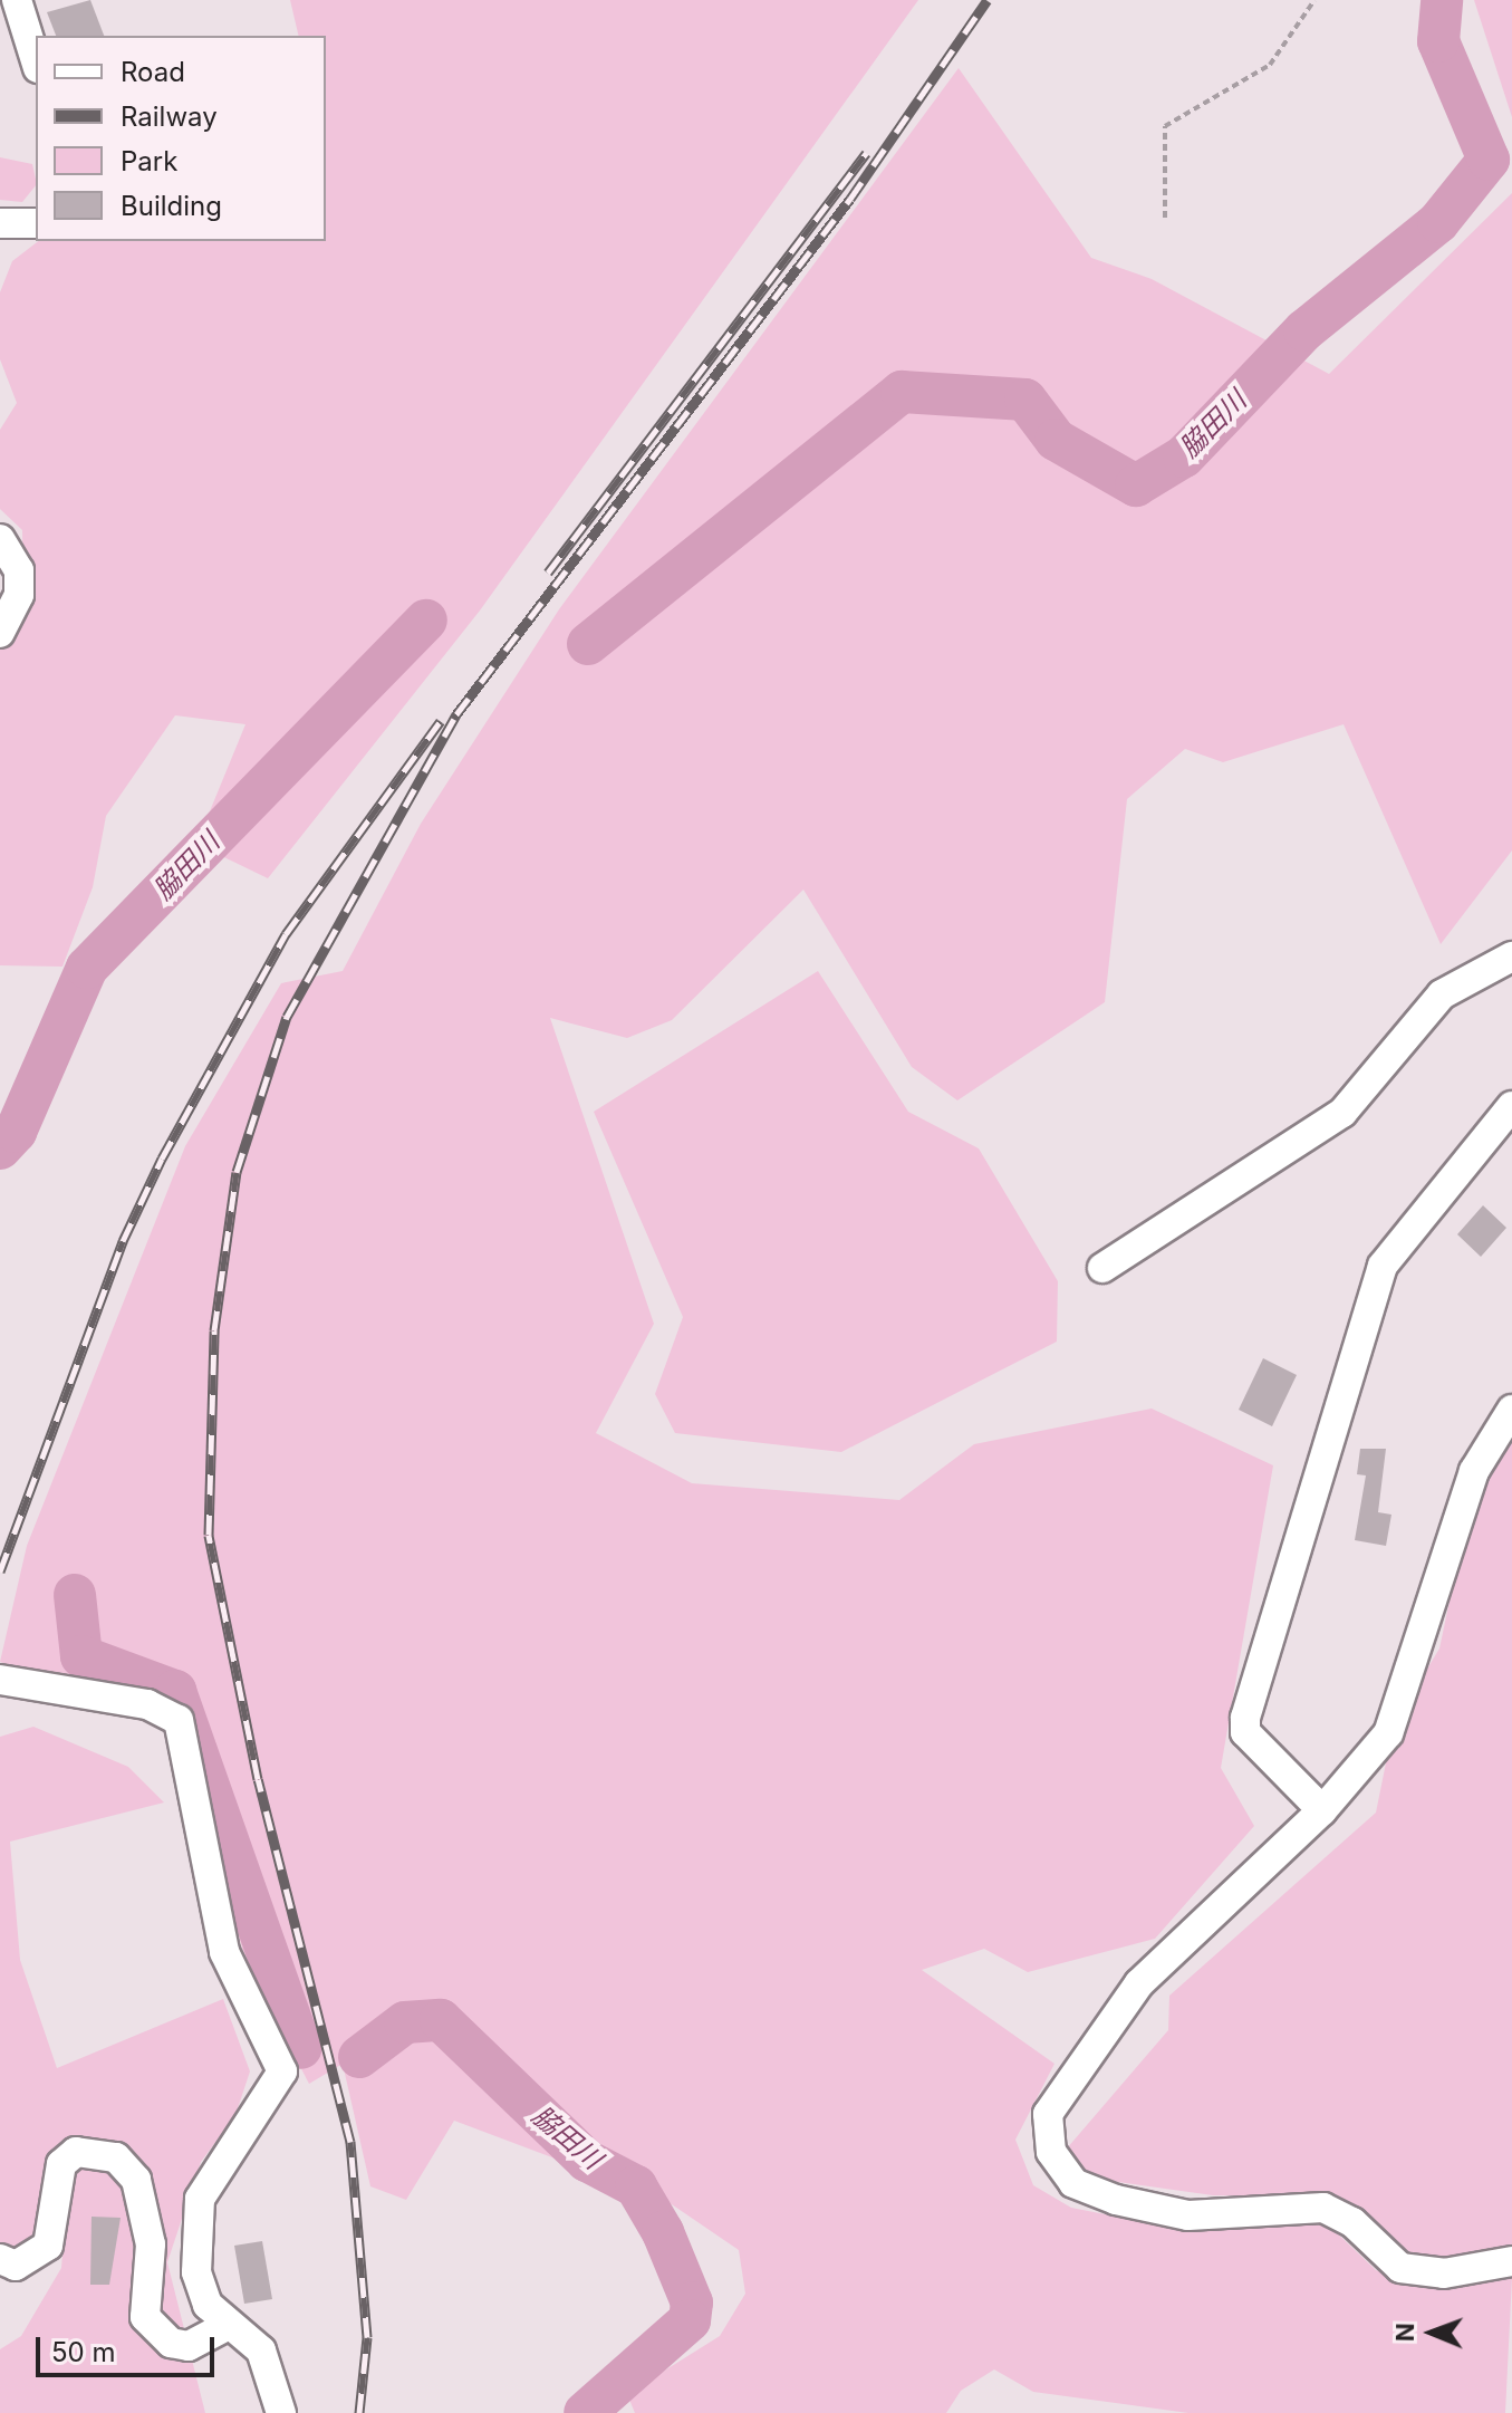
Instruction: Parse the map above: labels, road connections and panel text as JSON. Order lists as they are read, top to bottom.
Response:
{
  "water": ["脇田川"],
  "legend": [
    "Road",
    "Railway",
    "Park",
    "Building"
  ],
  "scale_bar": "50 m",
  "north": "left"
}
